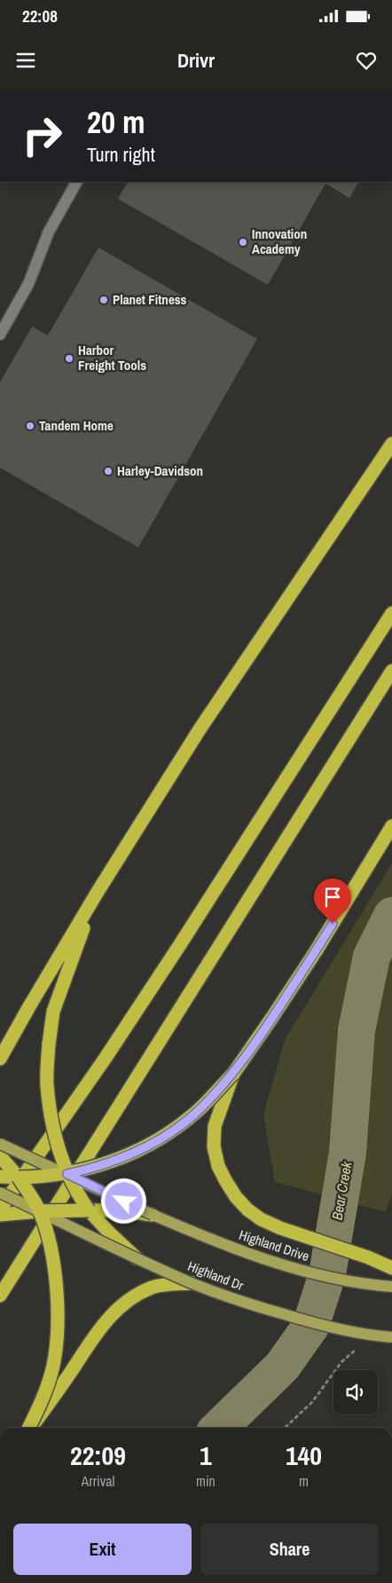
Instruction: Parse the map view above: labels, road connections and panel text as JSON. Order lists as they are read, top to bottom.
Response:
{
  "streets": {
    "main road": ["Highland Drive", "Highland Dr"]
  },
  "water": ["Bear Creek"],
  "places": [
    "Innovation Academy",
    "Planet Fitness",
    "Harbor Freight Tools",
    "Tandem Home",
    "Harley-Davidson"
  ],
  "page": {
    "status": "22:08",
    "header": "Drivr",
    "turn": ["20 m", "Turn right"],
    "eta": [
      "22:09",
      "Arrival",
      "1",
      "min",
      "140",
      "m"
    ],
    "buttons": ["Exit", "Share"]
  }
}
